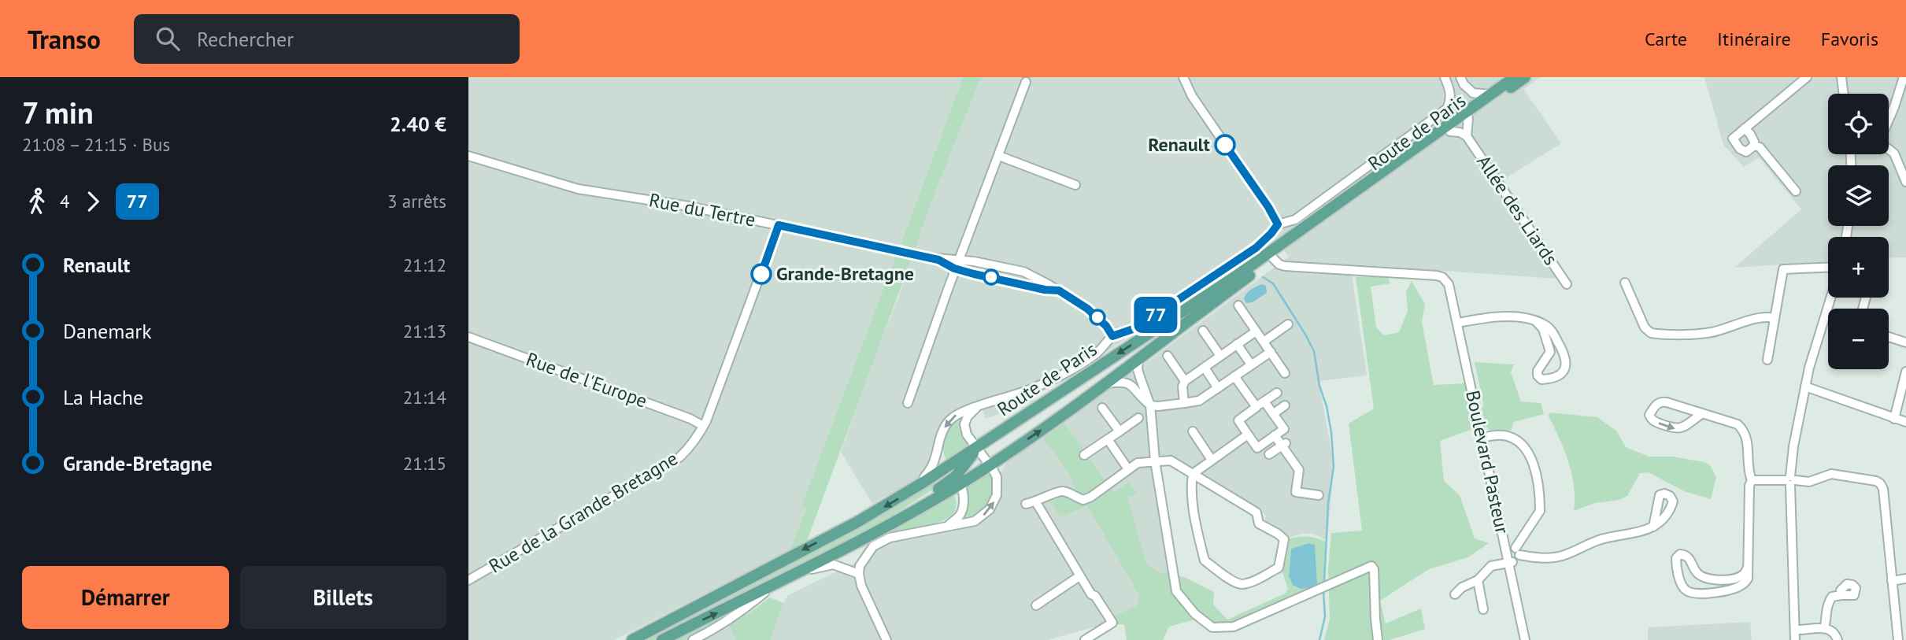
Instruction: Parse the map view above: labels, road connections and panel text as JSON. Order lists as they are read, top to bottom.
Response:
{
  "streets": {
    "main road": ["Route de Paris"],
    "street": [
      "Rue du Tertre",
      "Allée des Liards",
      "Rue de l'Europe",
      "Boulevard Pasteur",
      "Rue de la Grande Bretagne"
    ]
  },
  "crossings": [
    ["Route de Paris", "Allée des Liards"],
    ["Route de Paris", "Boulevard Pasteur"],
    ["Rue du Tertre", "Rue de la Grande Bretagne"],
    ["Rue de l'Europe", "Rue de la Grande Bretagne"]
  ],
  "places": ["Renault", "Grande-Bretagne"],
  "lines": ["bus line 77"],
  "page": {
    "header": "Transo",
    "search": "Rechercher",
    "nav": ["Carte", "Itinéraire", "Favoris"],
    "heading": ["7 min", "21:08 – 21:15 · Bus", "2.40 €"],
    "on_map": "77",
    "map_buttons": ["+", "−"],
    "legs": ["4", "77", "3 arrêts"],
    "list": [
      {
        "name": "Renault",
        "value": "21:12"
      },
      {
        "name": "Danemark",
        "value": "21:13"
      },
      {
        "name": "La Hache",
        "value": "21:14"
      },
      {
        "name": "Grande-Bretagne",
        "value": "21:15"
      }
    ],
    "buttons": ["Démarrer", "Billets"]
  }
}
